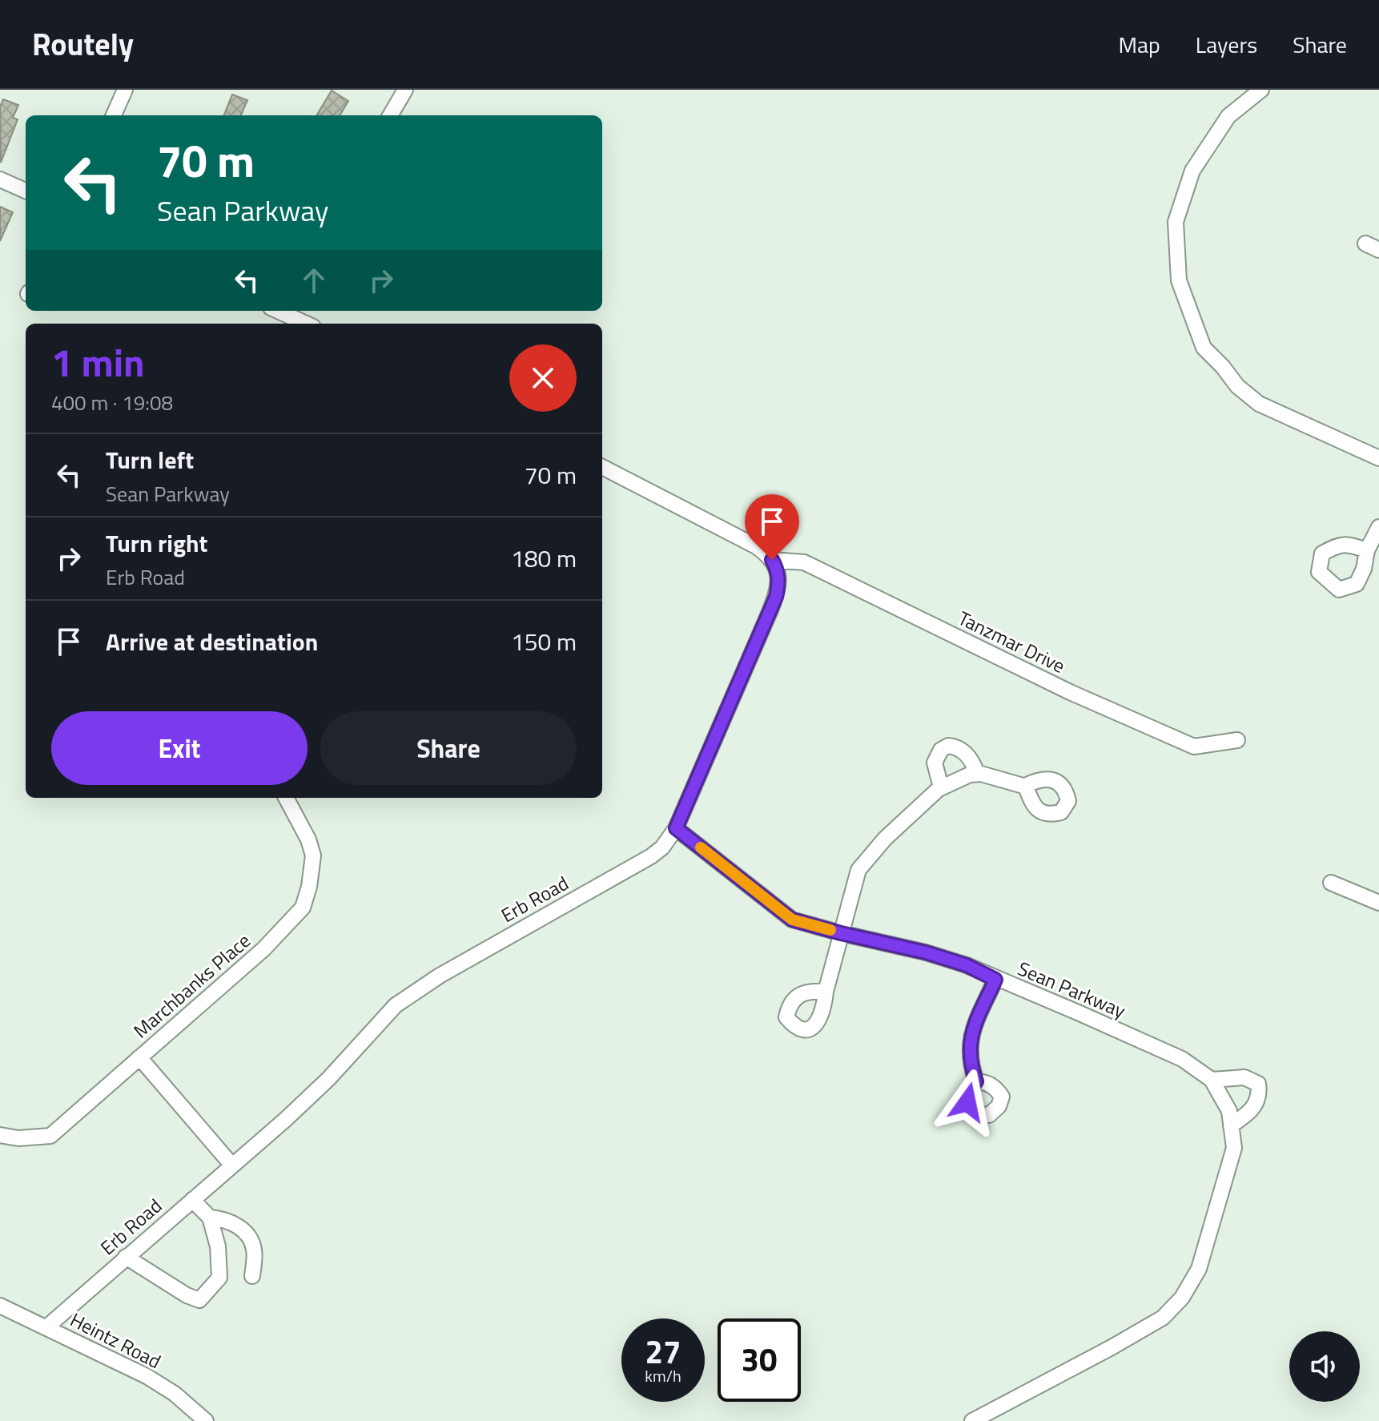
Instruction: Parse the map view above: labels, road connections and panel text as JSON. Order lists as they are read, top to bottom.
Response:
{
  "streets": {
    "street": [
      "Tanzmar Drive",
      "Erb Road",
      "Marchbanks Place",
      "Sean Parkway",
      "Heintz Road"
    ]
  },
  "crossings": [
    ["Tanzmar Drive", "Erb Road"],
    ["Erb Road", "Sean Parkway"],
    ["Erb Road", "Heintz Road"]
  ],
  "page": {
    "header": "Routely",
    "nav": ["Map", "Layers", "Share"],
    "turn": ["70 m", "Sean Parkway"],
    "heading": ["1 min", "400 m · 19:08"],
    "list": [
      {
        "name": "Turn left",
        "note": "Sean Parkway",
        "value": "70 m"
      },
      {
        "name": "Turn right",
        "note": "Erb Road",
        "value": "180 m"
      },
      {
        "name": "Arrive at destination",
        "value": "150 m"
      }
    ],
    "buttons": ["Exit", "Share"],
    "speed": "27 km/h",
    "limit": "30"
  }
}
